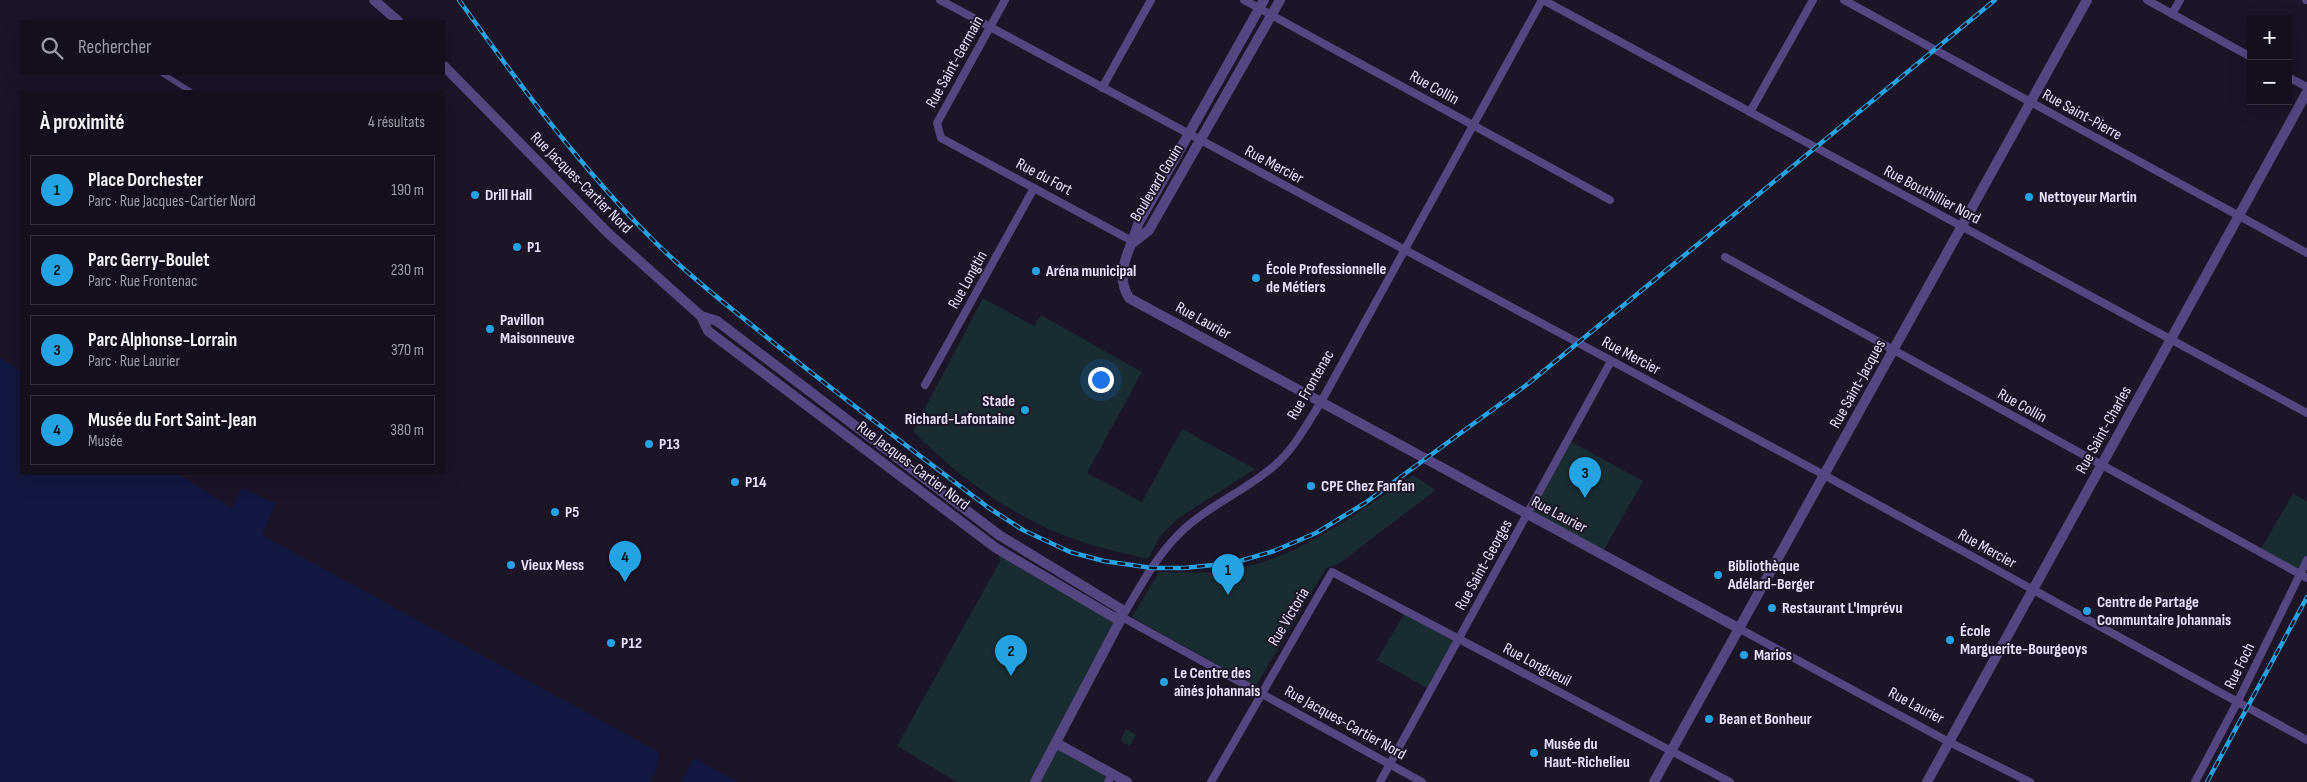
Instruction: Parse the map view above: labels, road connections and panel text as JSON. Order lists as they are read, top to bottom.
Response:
{
  "streets": {
    "street": [
      "Rue Saint-Germain",
      "Rue Collin",
      "Rue Saint-Pierre",
      "Rue Mercier",
      "Rue du Fort",
      "Rue Jacques-Cartier Nord",
      "Boulevard Gouin",
      "Rue Bouthillier Nord",
      "Rue Longtin",
      "Rue Laurier",
      "Rue Saint-Jacques",
      "Rue Frontenac",
      "Rue Saint-Charles",
      "Rue Saint-Georges",
      "Rue Victoria",
      "Rue Longueuil",
      "Rue Foch"
    ]
  },
  "crossings": [
    ["Rue Saint-Germain", "Rue Mercier"],
    ["Rue Saint-Germain", "Rue du Fort"],
    ["Rue Collin", "Boulevard Gouin"],
    ["Rue Collin", "Rue Saint-Jacques"],
    ["Rue Collin", "Rue Frontenac"],
    ["Rue Collin", "Rue Saint-Charles"],
    ["Rue Collin", "Rue Foch"],
    ["Rue Saint-Pierre", "Rue Saint-Jacques"],
    ["Rue Saint-Pierre", "Rue Saint-Charles"],
    ["Rue Mercier", "Boulevard Gouin"],
    ["Rue Mercier", "Rue Saint-Jacques"],
    ["Rue Mercier", "Rue Frontenac"],
    ["Rue Mercier", "Rue Saint-Charles"],
    ["Rue Mercier", "Rue Saint-Georges"],
    ["Rue Mercier", "Rue Foch"],
    ["Rue du Fort", "Boulevard Gouin"],
    ["Rue du Fort", "Rue Longtin"],
    ["Rue du Fort", "Rue Laurier"],
    ["Rue Jacques-Cartier Nord", "Rue Frontenac"],
    ["Rue Jacques-Cartier Nord", "Rue Saint-Georges"],
    ["Rue Jacques-Cartier Nord", "Rue Victoria"],
    ["Boulevard Gouin", "Rue Laurier"],
    ["Rue Bouthillier Nord", "Rue Saint-Jacques"],
    ["Rue Bouthillier Nord", "Rue Frontenac"],
    ["Rue Bouthillier Nord", "Rue Saint-Charles"],
    ["Rue Laurier", "Rue Saint-Jacques"],
    ["Rue Laurier", "Rue Frontenac"],
    ["Rue Laurier", "Rue Saint-Charles"],
    ["Rue Laurier", "Rue Saint-Georges"],
    ["Rue Saint-Jacques", "Rue Longueuil"],
    ["Rue Saint-Georges", "Rue Longueuil"],
    ["Rue Victoria", "Rue Longueuil"]
  ],
  "places": [
    "Drill Hall",
    "Nettoyeur Martin",
    "P1",
    "Aréna municipal",
    "École Professionnelle de Métiers",
    "Pavillon Maisonneuve",
    "Stade Richard-Lafontaine",
    "P13",
    "P14",
    "CPE Chez Fanfan",
    "P5",
    "Vieux Mess",
    "Bibliothèque Adélard-Berger",
    "Restaurant L'Imprévu",
    "Centre de Partage Communtaire Johannais",
    "École Marguerite-Bourgeoys",
    "P12",
    "Marios",
    "Le Centre des aînés johannais",
    "Bean et Bonheur",
    "Musée du Haut-Richelieu"
  ],
  "page": {
    "map_buttons": ["+", "−"],
    "search": "Rechercher",
    "heading": ["À proximité", "4 résultats"],
    "list": [
      {
        "mark": "1",
        "name": "Place Dorchester",
        "note": "Parc · Rue Jacques-Cartier Nord",
        "value": "190 m"
      },
      {
        "mark": "2",
        "name": "Parc Gerry-Boulet",
        "note": "Parc · Rue Frontenac",
        "value": "230 m"
      },
      {
        "mark": "3",
        "name": "Parc Alphonse-Lorrain",
        "note": "Parc · Rue Laurier",
        "value": "370 m"
      },
      {
        "mark": "4",
        "name": "Musée du Fort Saint-Jean",
        "note": "Musée",
        "value": "380 m"
      }
    ],
    "pins": [
      "3",
      "4",
      "1",
      "2"
    ]
  }
}
